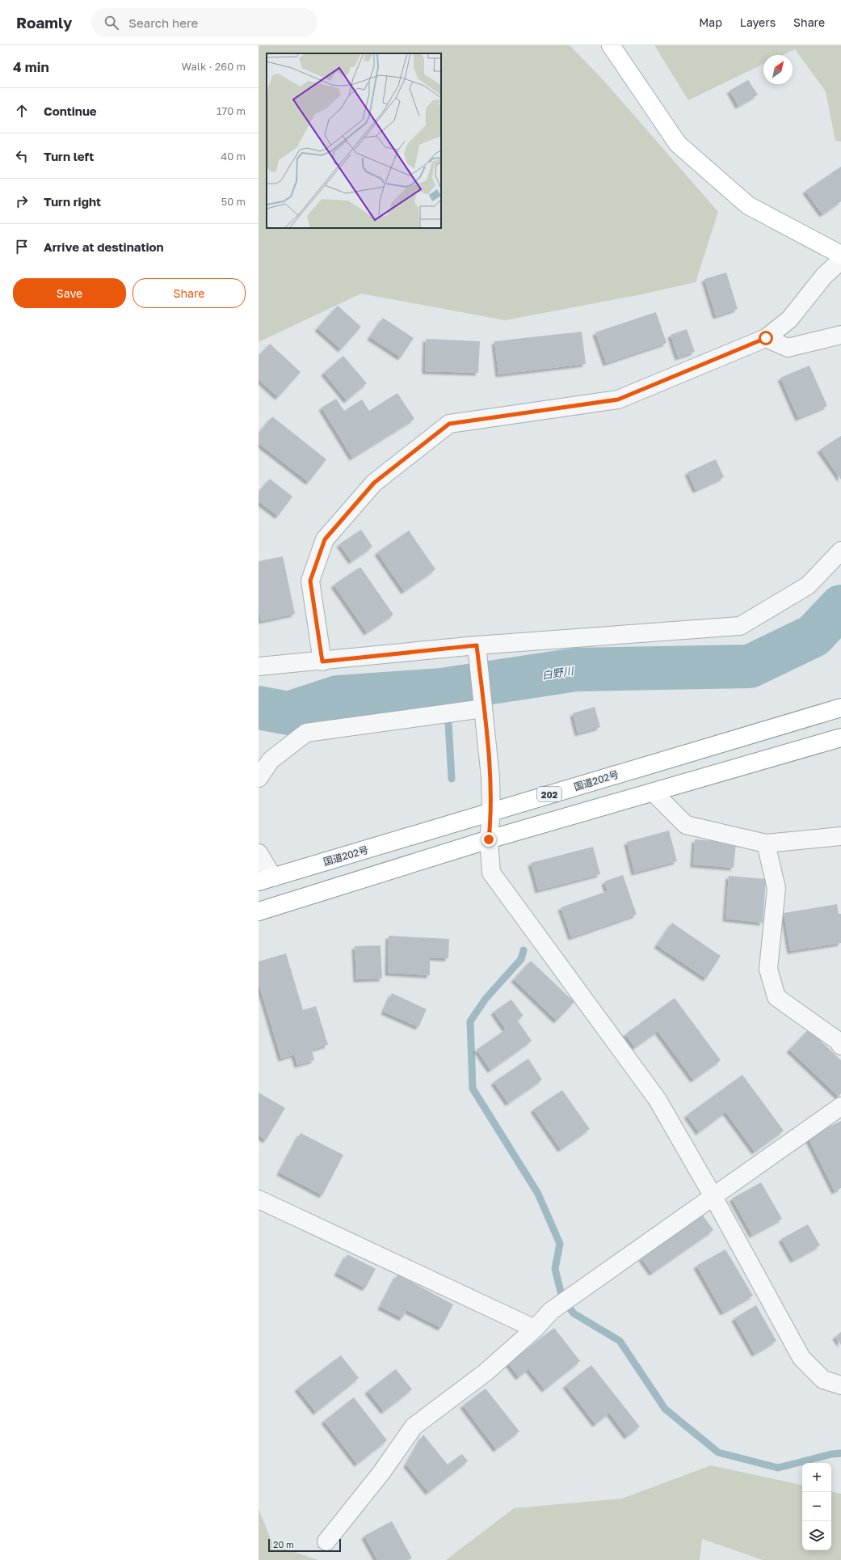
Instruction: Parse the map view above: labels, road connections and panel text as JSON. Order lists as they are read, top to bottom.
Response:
{
  "streets": {
    "main road": ["国道202号", "202"]
  },
  "water": ["白野川"],
  "scale_bar": "20 m",
  "north": "top right",
  "page": {
    "header": "Roamly",
    "search": "Search here",
    "nav": ["Map", "Layers", "Share"],
    "heading": ["4 min", "Walk · 260 m"],
    "list": [
      ["Continue", "170 m"],
      ["Turn left", "40 m"],
      ["Turn right", "50 m"],
      "Arrive at destination"
    ],
    "buttons": ["Save", "Share"],
    "map_buttons": ["+", "−"],
    "scale": "20 m"
  }
}
